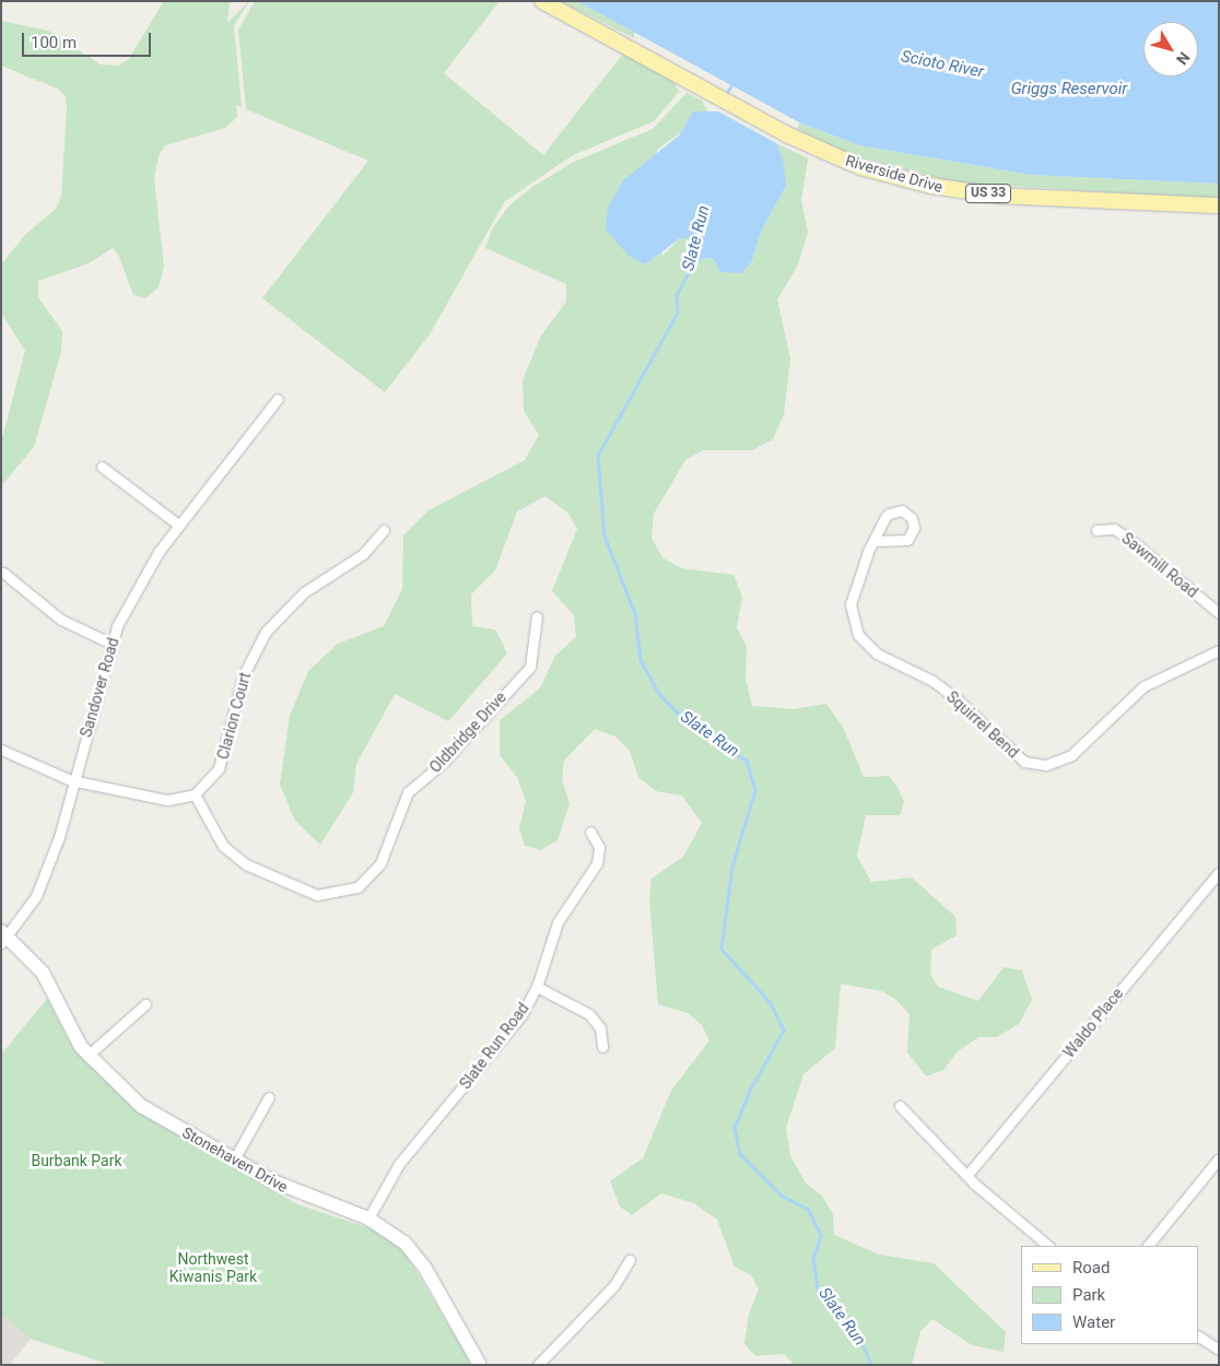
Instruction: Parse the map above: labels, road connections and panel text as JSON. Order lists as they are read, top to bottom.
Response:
{
  "streets": {
    "main road": ["Riverside Drive", "US 33"],
    "street": [
      "Sawmill Road",
      "Sandover Road",
      "Clarion Court",
      "Squirrel Bend",
      "Oldbridge Drive",
      "Waldo Place",
      "Slate Run Road",
      "Stonehaven Drive"
    ]
  },
  "crossings": [
    ["Sandover Road", "Stonehaven Drive"],
    ["Clarion Court", "Oldbridge Drive"],
    ["Slate Run Road", "Stonehaven Drive"]
  ],
  "water": ["Scioto River", "Griggs Reservoir", "Slate Run"],
  "parks": ["Burbank Park", "Northwest Kiwanis Park"],
  "legend": ["Road", "Park", "Water"],
  "scale_bar": "100 m",
  "north": "bottom right"
}
